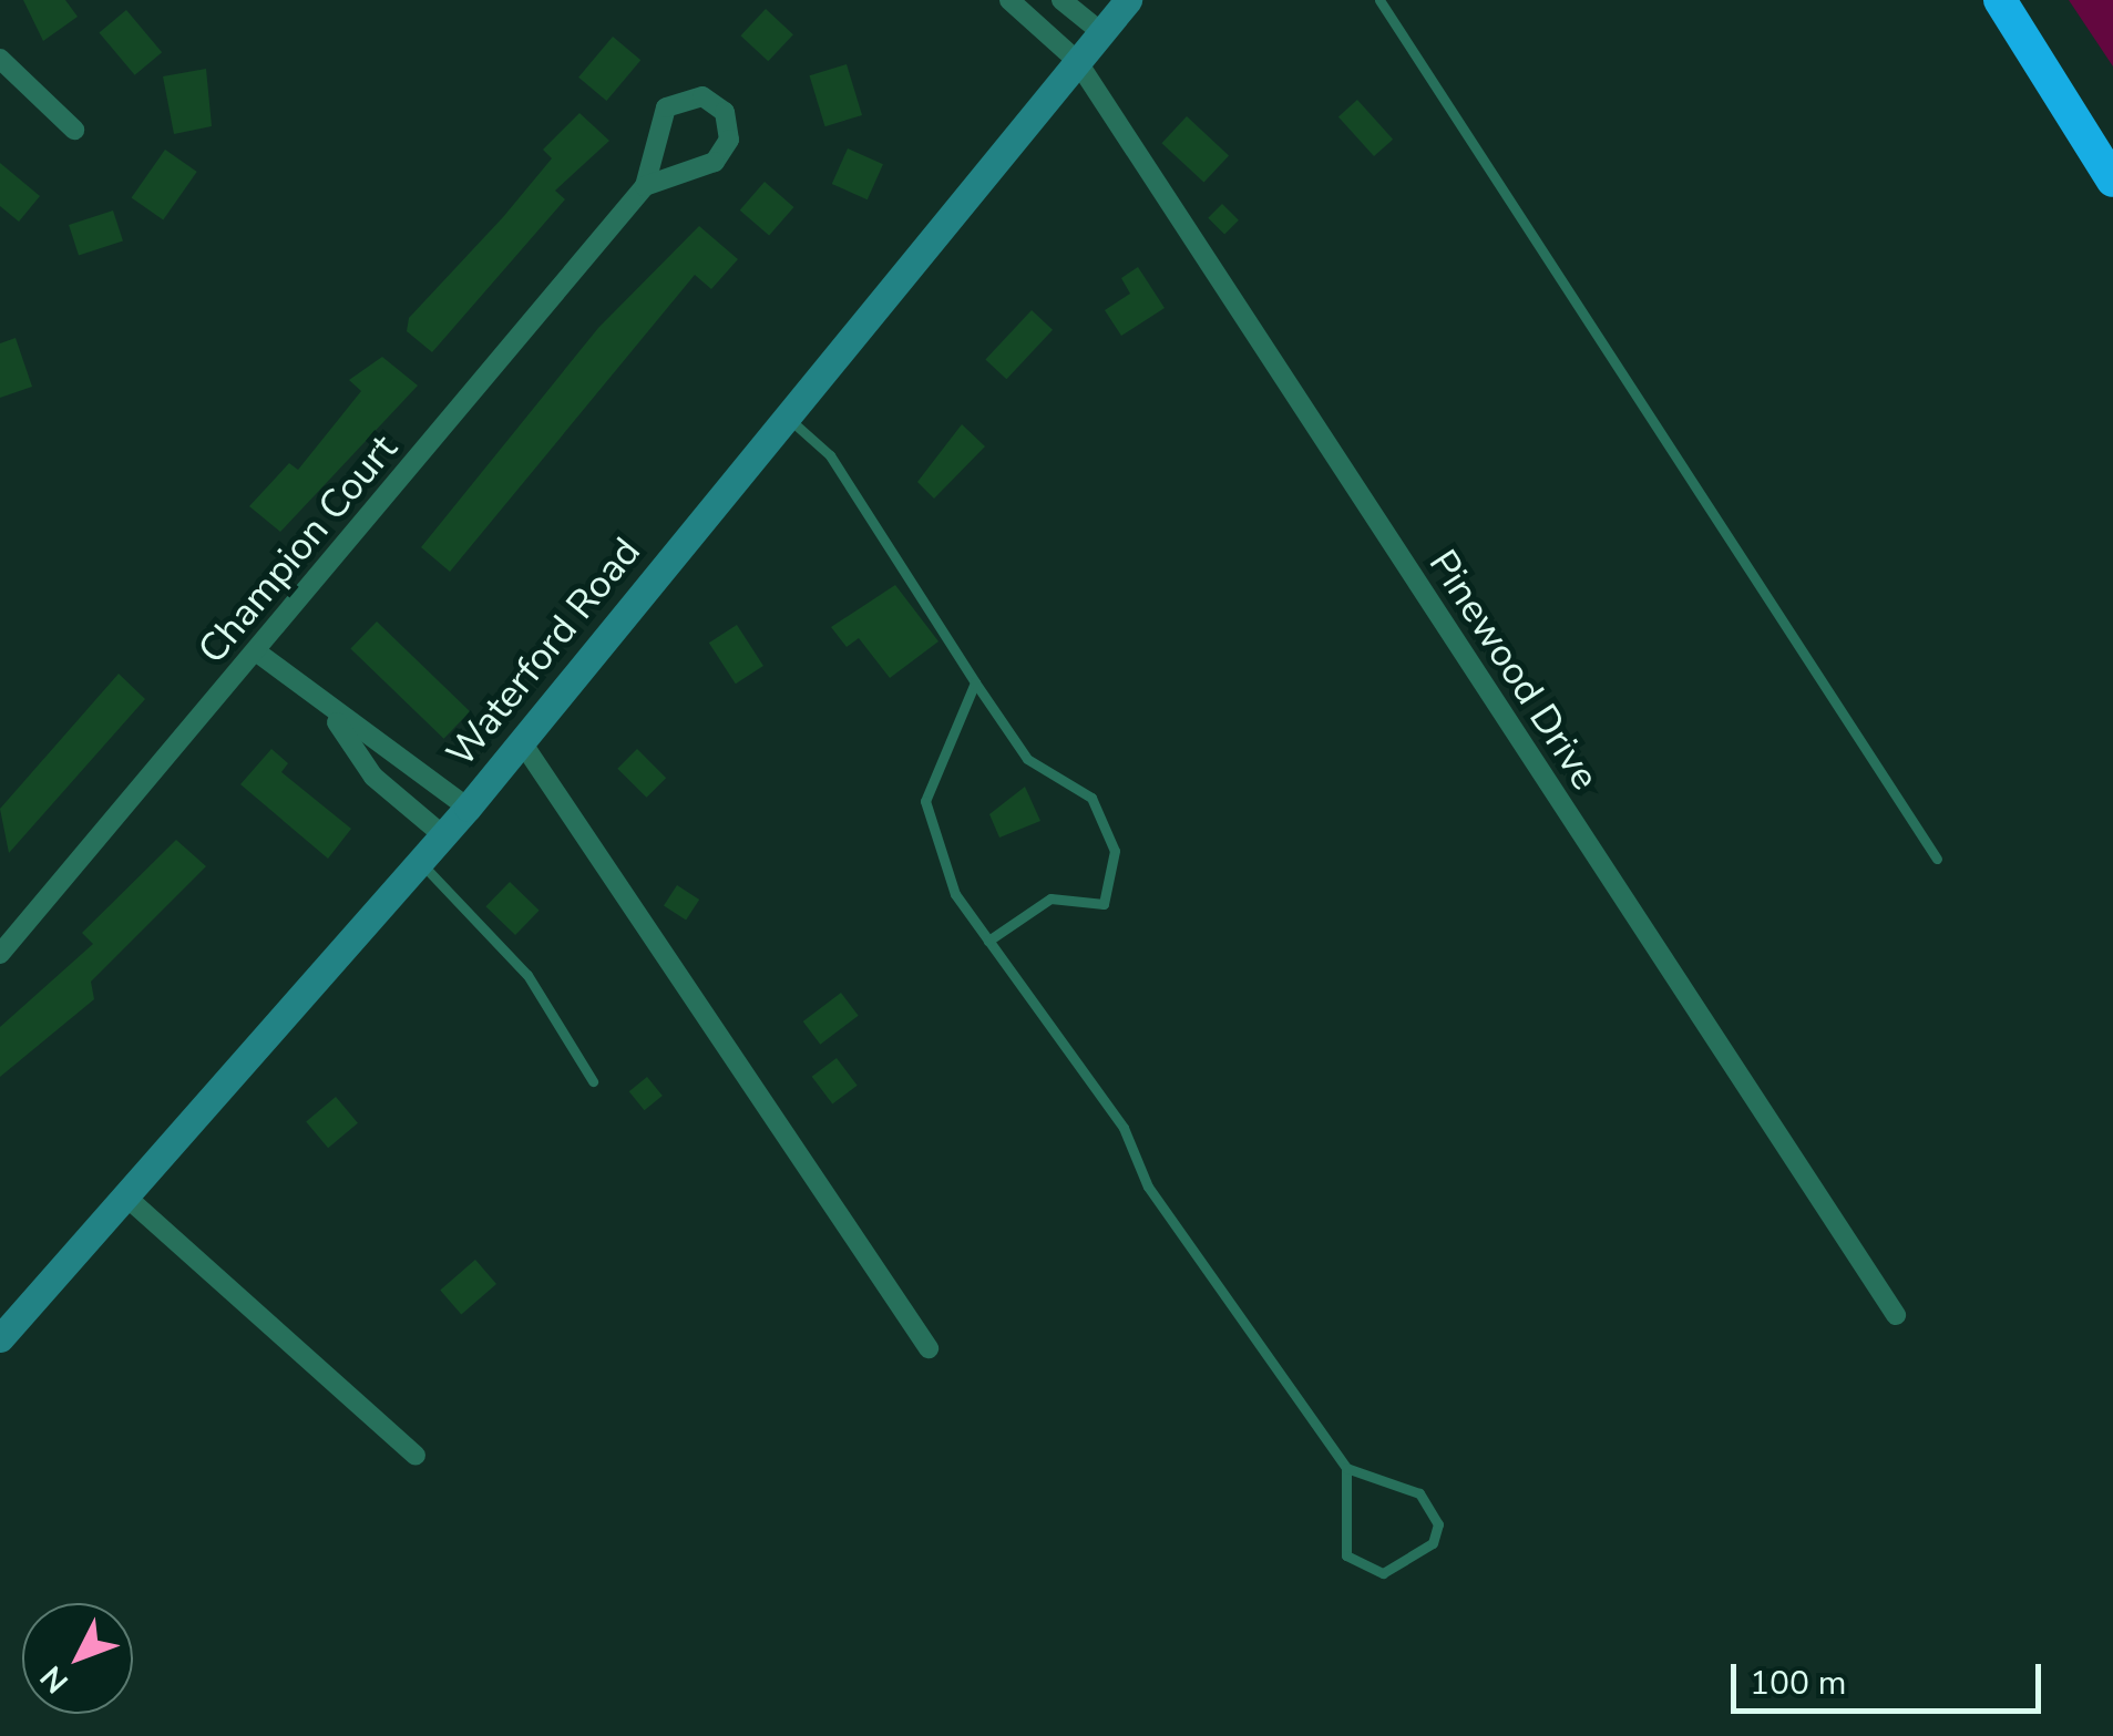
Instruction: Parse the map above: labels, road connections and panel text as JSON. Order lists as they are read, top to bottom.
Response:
{
  "streets": {
    "main road": ["Waterford Road"],
    "street": ["Champion Court", "Pinewood Drive"]
  },
  "crossings": [
    ["Waterford Road", "Pinewood Drive"]
  ],
  "scale_bar": "100 m",
  "north": "bottom left"
}
